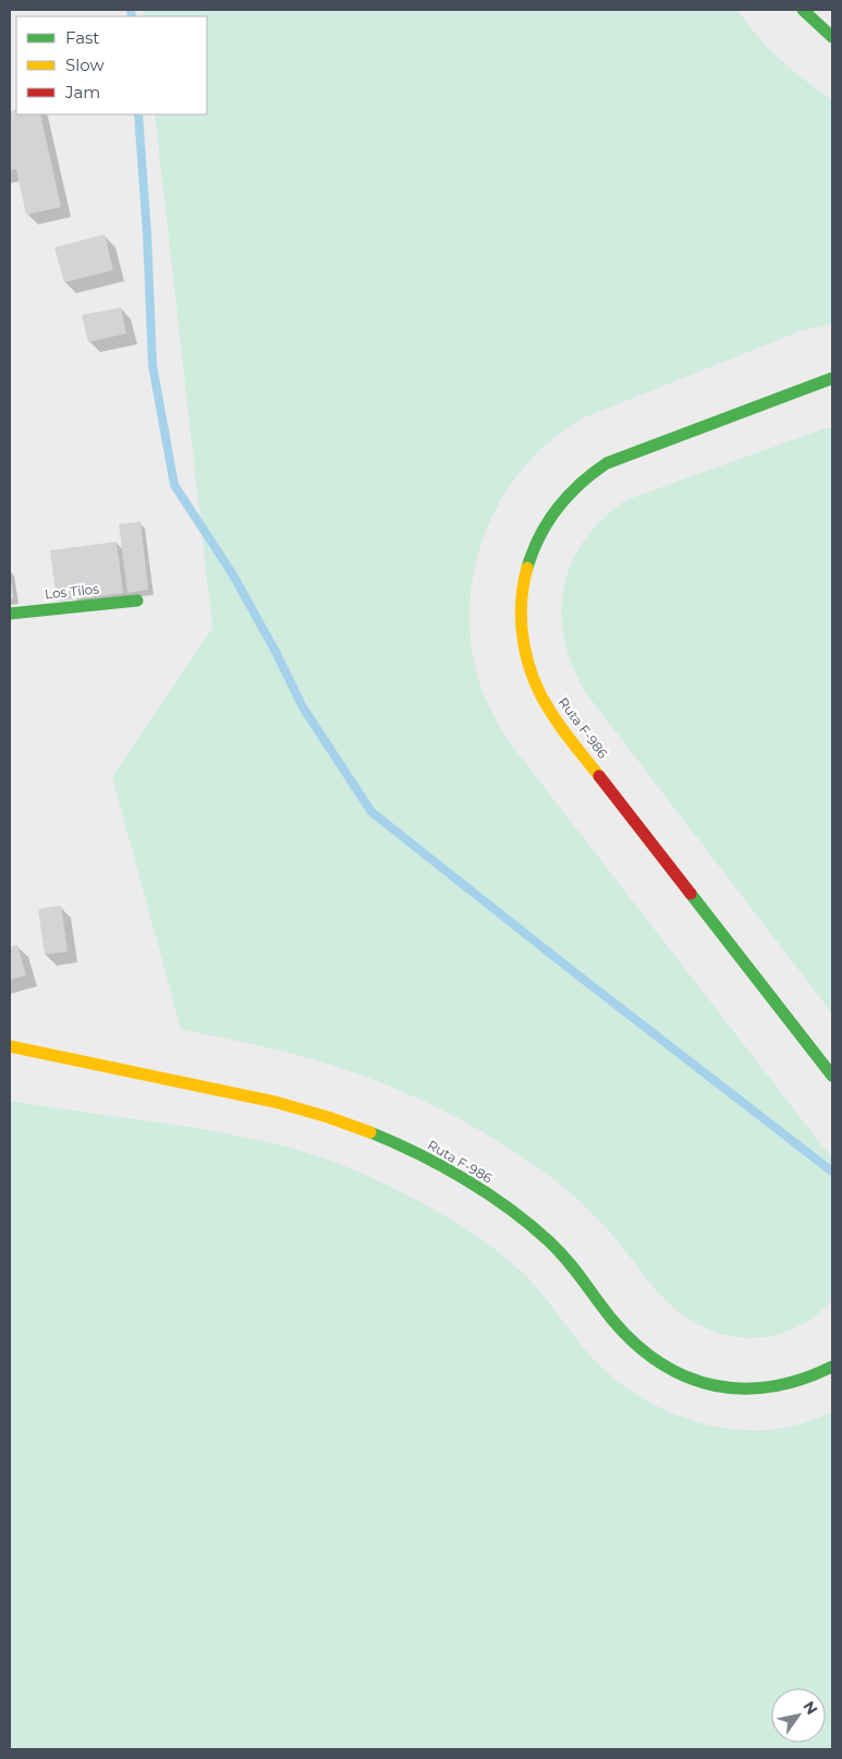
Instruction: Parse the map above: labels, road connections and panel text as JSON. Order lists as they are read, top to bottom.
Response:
{
  "streets": {
    "main road": ["Los Tilos", "Ruta F-986"]
  },
  "legend": ["Fast", "Slow", "Jam"],
  "north": "top right"
}
